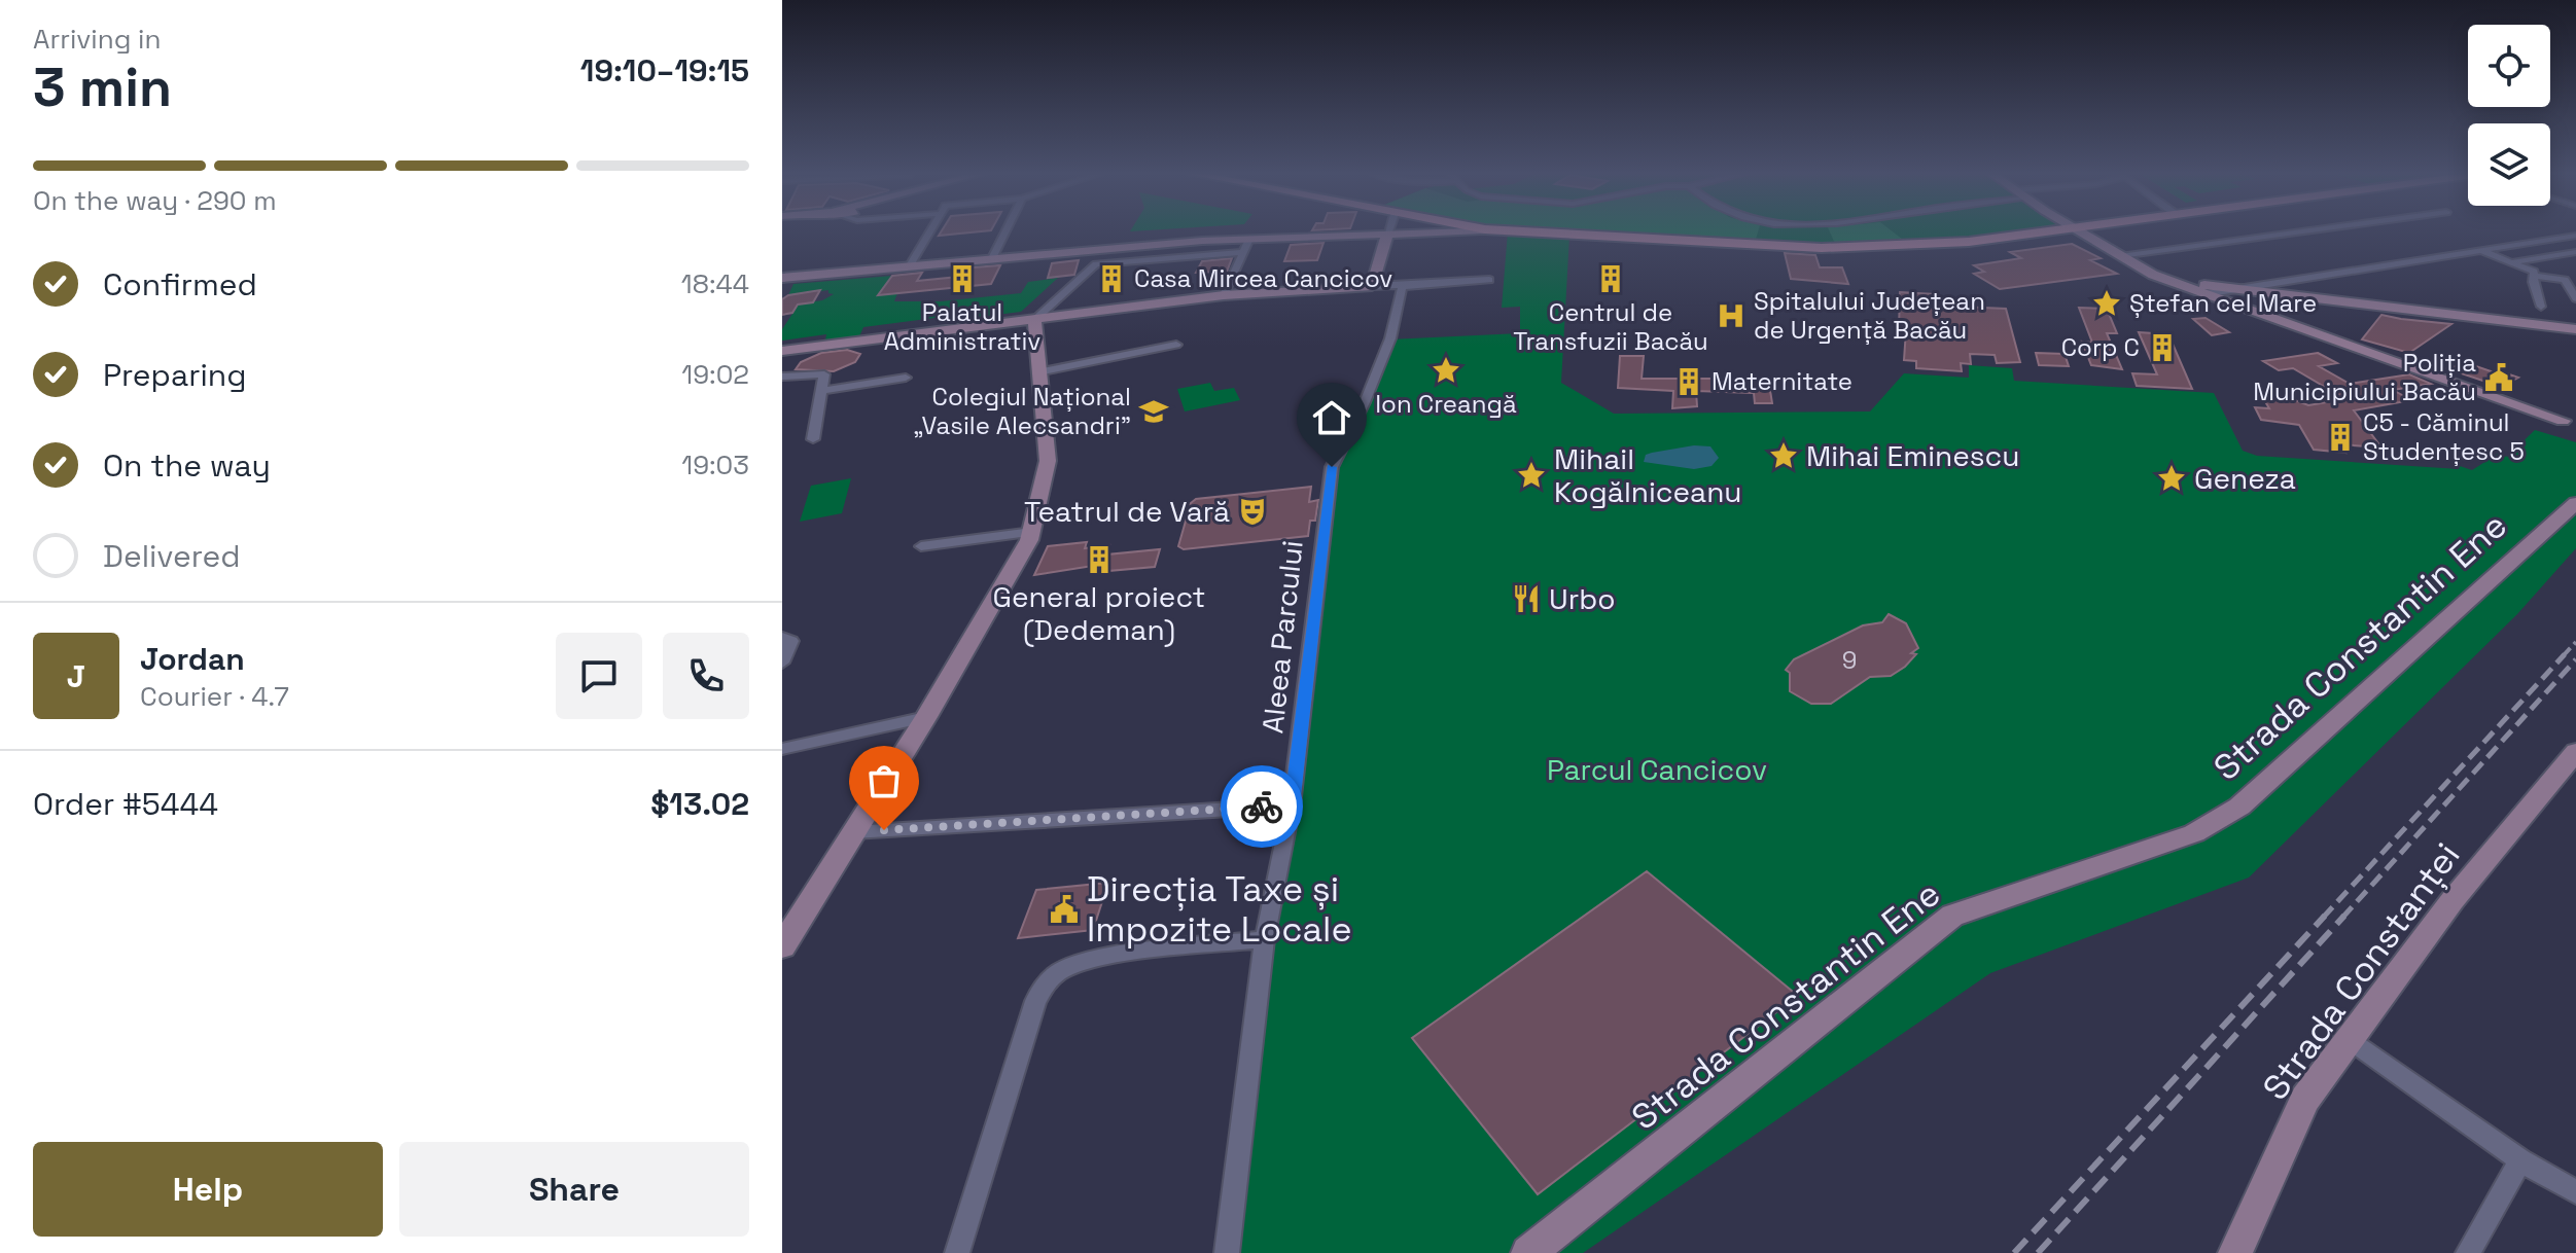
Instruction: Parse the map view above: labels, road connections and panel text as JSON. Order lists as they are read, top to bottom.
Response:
{
  "streets": {
    "street": ["Aleea Parcului", "Strada Constantin Ene", "Strada Constanței"]
  },
  "parks": ["Parcul Cancicov"],
  "places": {
    "building": [
      "Palatul Administrativ",
      "Casa Mircea Cancicov",
      "Centrul de Transfuzii Bacău",
      "Corp C",
      "Maternitate",
      "C5 - Căminul Studențesc 5",
      "General proiect (Dedeman)"
    ],
    "place": [
      "Ștefan cel Mare",
      "Ion Creangă",
      "Mihai Eminescu",
      "Mihail Kogălniceanu",
      "Geneza"
    ],
    "hospital": ["Spitalului Județean de Urgență Bacău"],
    "public building": ["Poliția Municipiului Bacău", "Direcția Taxe și Impozite Locale"],
    "school or university": ["Colegiul Național „Vasile Alecsandri”"],
    "theatre": ["Teatrul de Vară"],
    "restaurant": ["Urbo"]
  },
  "house_numbers": ["9"],
  "page": {
    "heading": ["3 min", "Arriving in", "19:10–19:15"],
    "panel": [
      "Jordan",
      "Courier · 4.7",
      "Order #5444",
      "$13.02"
    ],
    "bar": "On the way · 290 m",
    "list": [
      ["Confirmed", "18:44"],
      ["Preparing", "19:02"],
      ["On the way", "19:03"],
      "Delivered"
    ],
    "round": "J",
    "buttons": ["Help", "Share"]
  }
}
